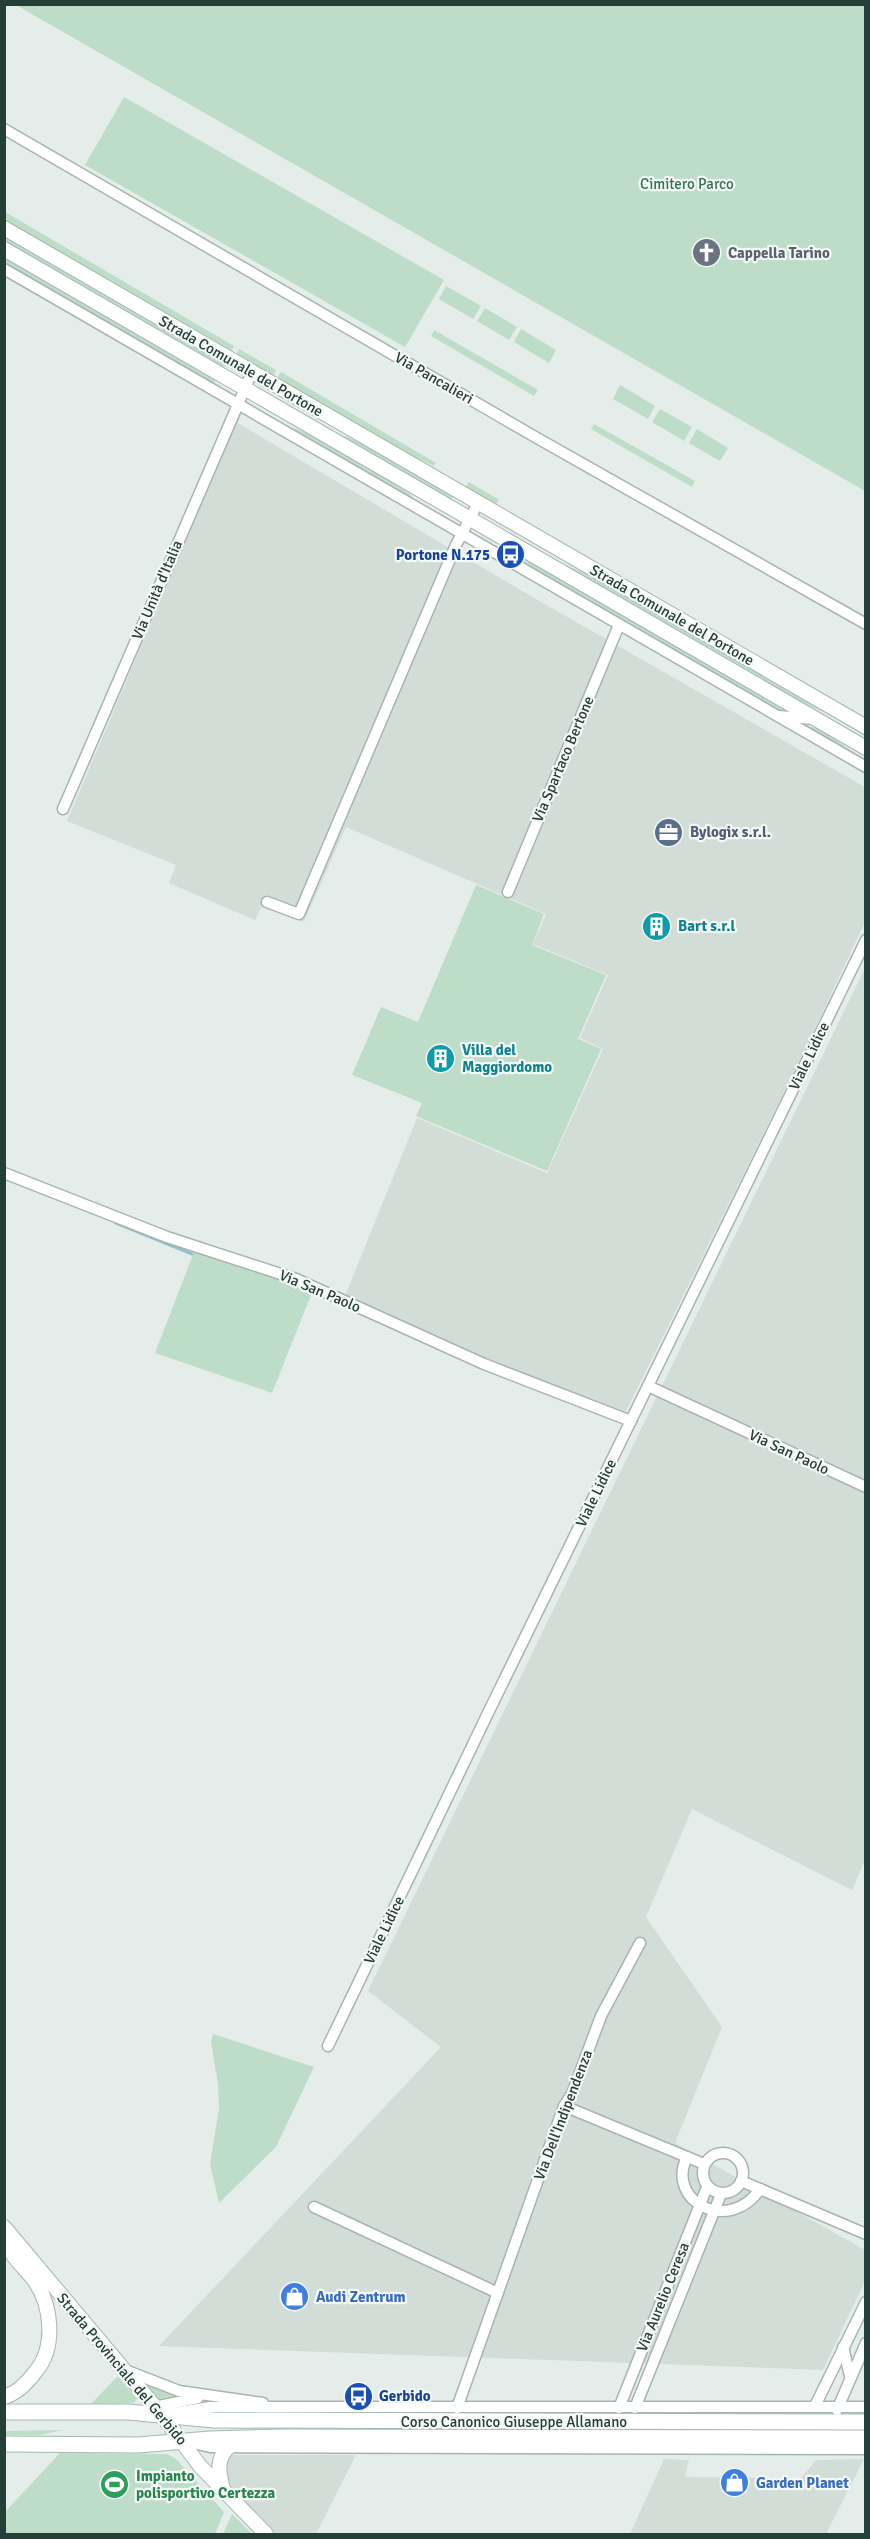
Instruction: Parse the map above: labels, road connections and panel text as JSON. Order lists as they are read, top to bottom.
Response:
{
  "streets": {
    "main road": ["Corso Canonico Giuseppe Allamano"],
    "street": [
      "Strada Comunale del Portone",
      "Via Pancalieri",
      "Via Unità d'Italia",
      "Via Spartaco Bertone",
      "Viale Lidice",
      "Via San Paolo",
      "Via Dell'Indipendenza",
      "Via Aurelio Ceresa",
      "Strada Provinciale del Gerbido"
    ]
  },
  "crossings": [
    ["Strada Comunale del Portone", "Via Unità d'Italia"],
    ["Strada Comunale del Portone", "Via Spartaco Bertone"],
    ["Viale Lidice", "Via San Paolo"],
    ["Via Dell'Indipendenza", "Corso Canonico Giuseppe Allamano"],
    ["Via Aurelio Ceresa", "Corso Canonico Giuseppe Allamano"],
    ["Strada Provinciale del Gerbido", "Corso Canonico Giuseppe Allamano"]
  ],
  "parks": ["Cimitero Parco"],
  "places": {
    "church": ["Cappella Tarino"],
    "bus stop": ["Portone N.175", "Gerbido"],
    "office": ["Bylogix s.r.l."],
    "building": ["Bart s.r.l", "Villa del Maggiordomo"],
    "shop": ["Audi Zentrum", "Garden Planet"],
    "sports": ["Impianto polisportivo Certezza"]
  }
}
